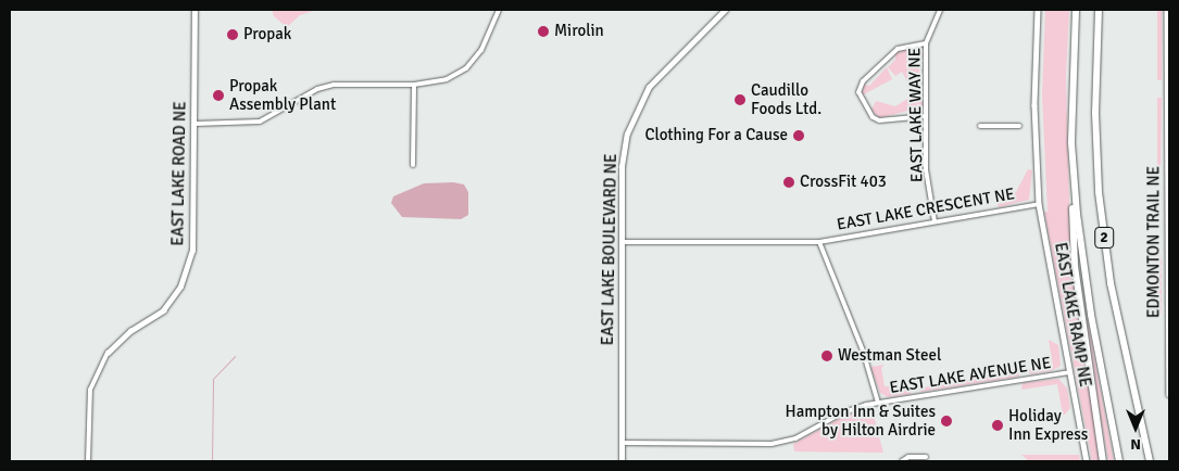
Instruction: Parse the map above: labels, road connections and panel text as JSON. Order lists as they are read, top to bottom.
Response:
{
  "streets": {
    "highway": ["2"],
    "main road": ["EAST LAKE BOULEVARD NE"],
    "street": [
      "EAST LAKE WAY NE",
      "EAST LAKE ROAD NE",
      "EAST LAKE CRESCENT NE",
      "EDMONTON TRAIL NE",
      "EAST LAKE RAMP NE",
      "EAST LAKE AVENUE NE"
    ]
  },
  "crossings": [
    ["EAST LAKE WAY NE", "EAST LAKE CRESCENT NE"],
    ["EAST LAKE CRESCENT NE", "EAST LAKE BOULEVARD NE"],
    ["EAST LAKE CRESCENT NE", "EAST LAKE RAMP NE"],
    ["EAST LAKE BOULEVARD NE", "EAST LAKE AVENUE NE"],
    ["EAST LAKE RAMP NE", "EAST LAKE AVENUE NE"]
  ],
  "places": [
    "Mirolin",
    "Propak",
    "Propak Assembly Plant",
    "Caudillo Foods Ltd.",
    "Clothing For a Cause",
    "CrossFit 403",
    "Westman Steel",
    "Hampton Inn & Suites by Hilton Airdrie",
    "Holiday Inn Express"
  ],
  "north": "bottom"
}
